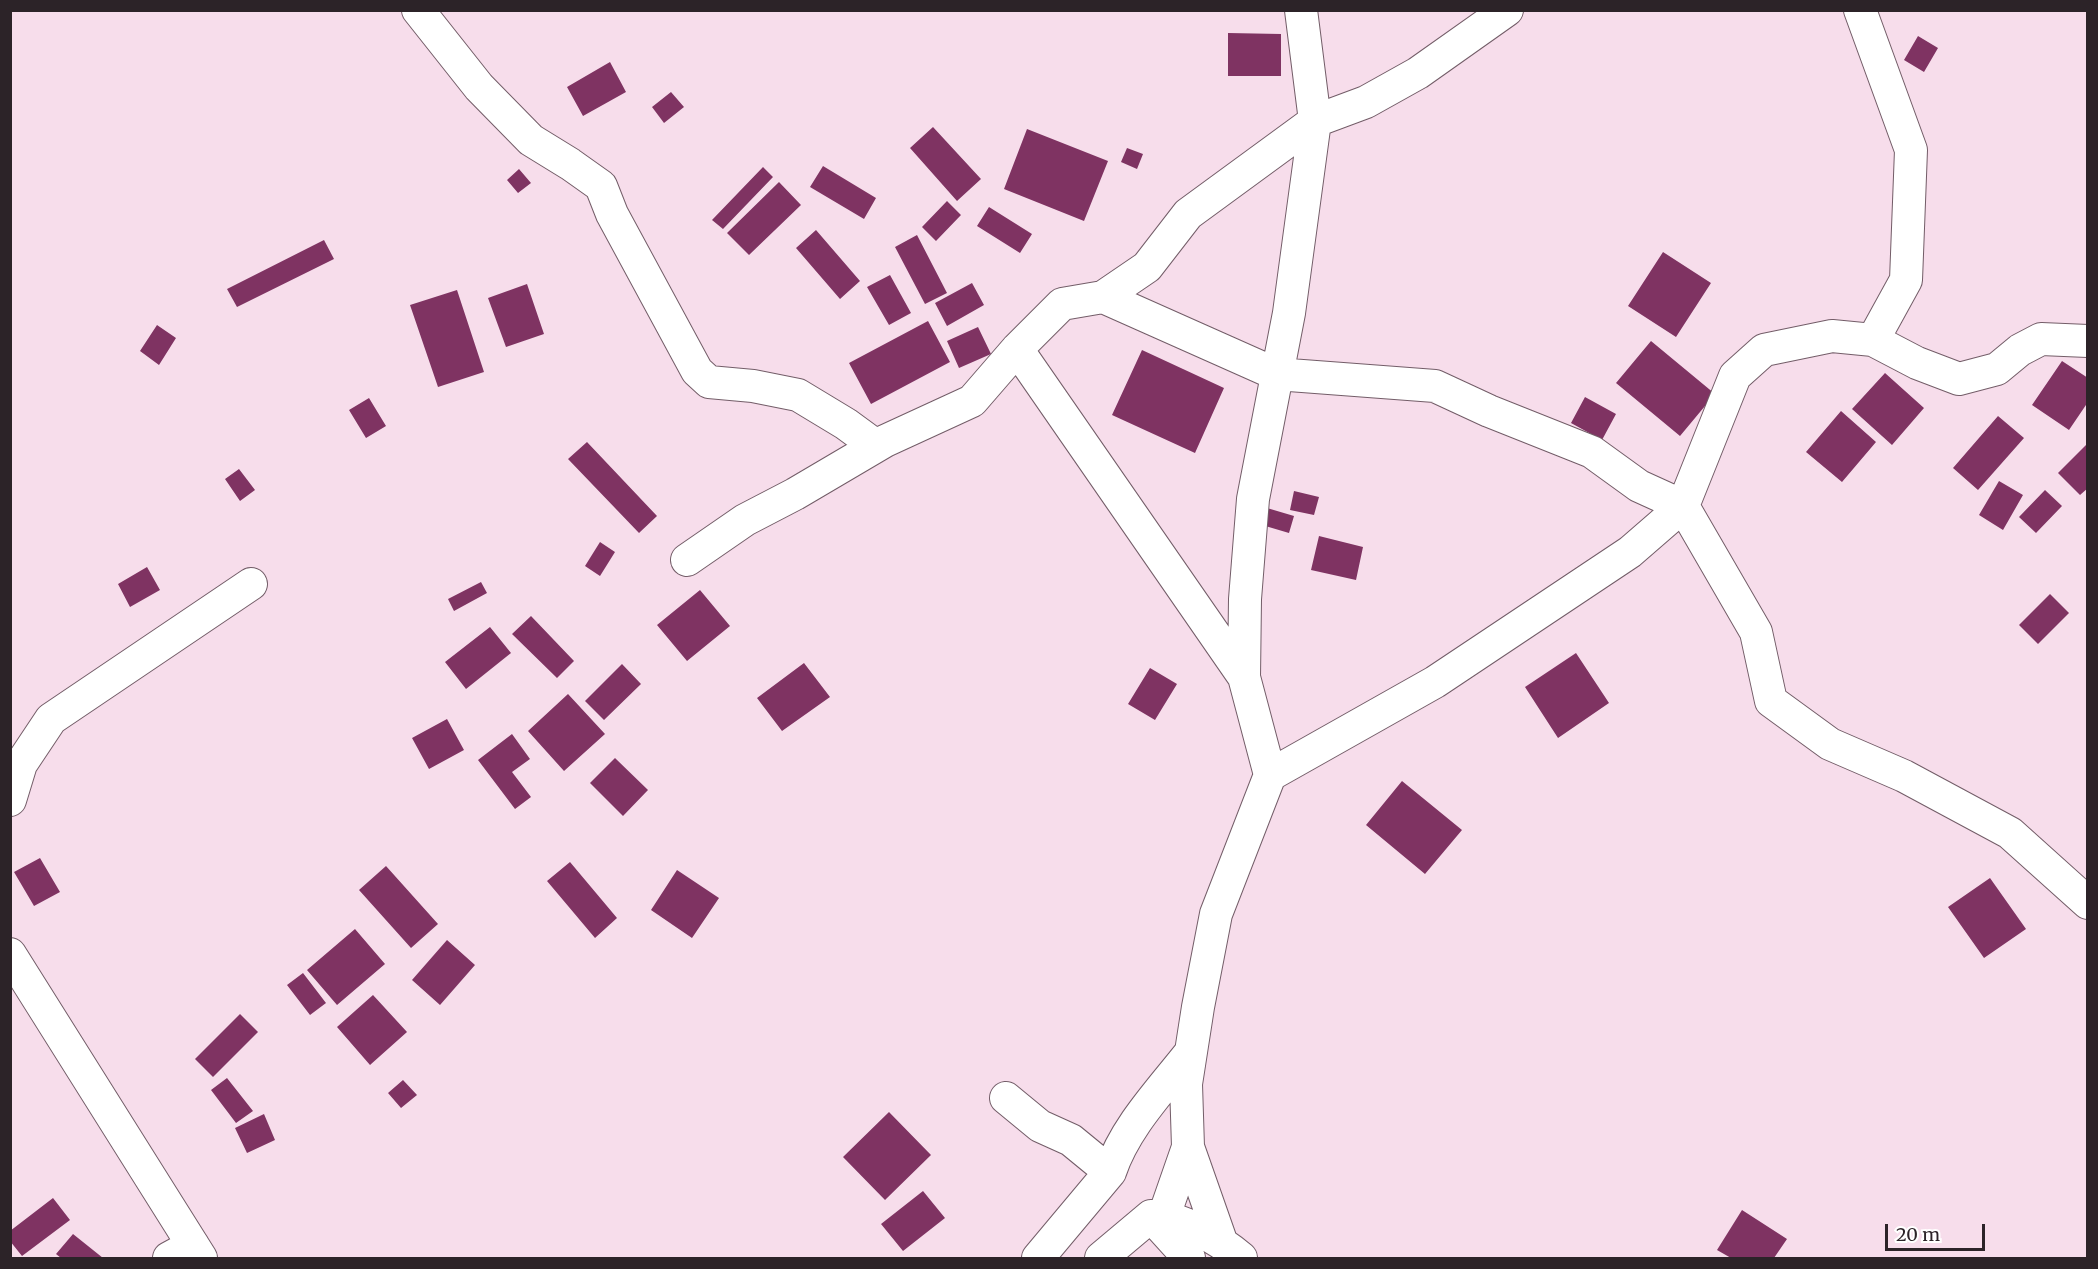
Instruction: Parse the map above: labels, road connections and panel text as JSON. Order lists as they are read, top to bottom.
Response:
{
  "scale_bar": "20 m"
}
